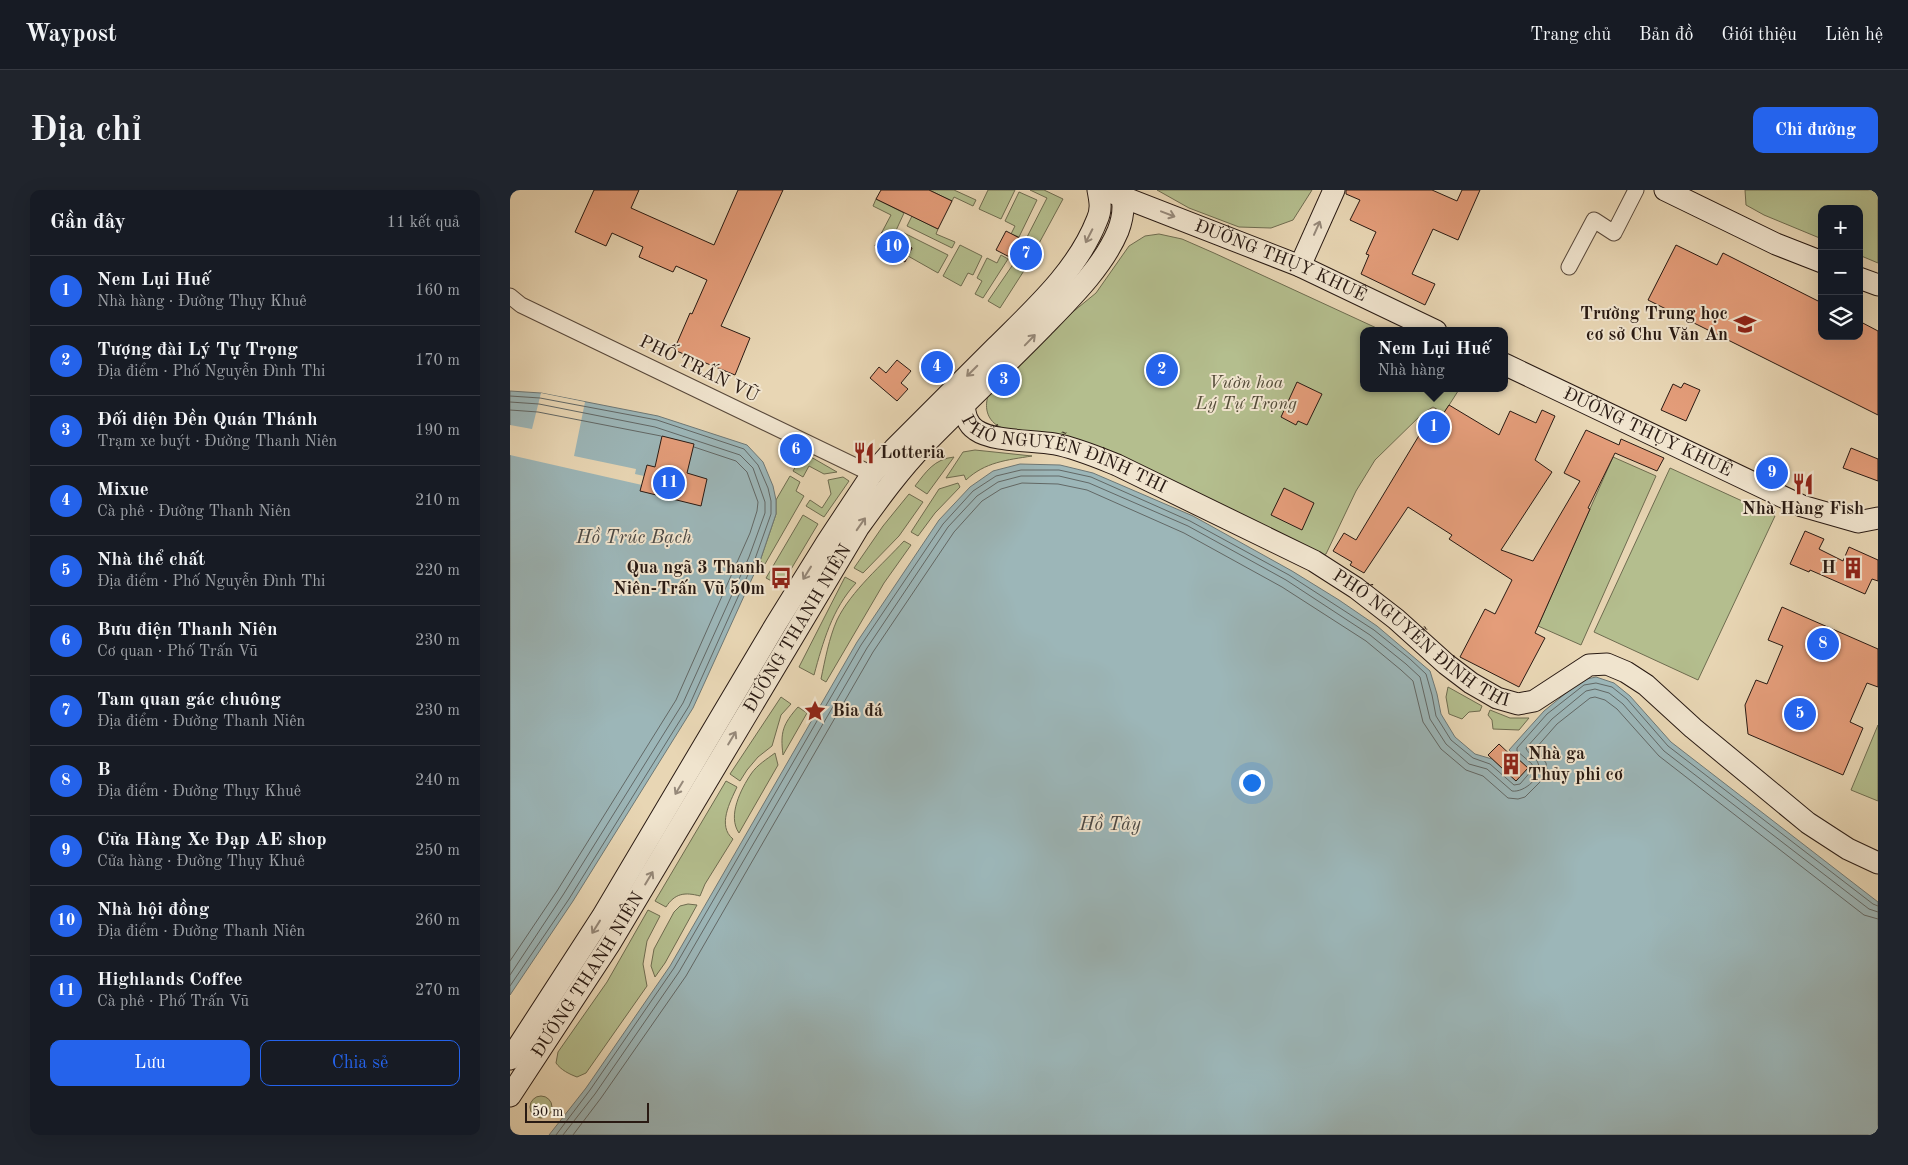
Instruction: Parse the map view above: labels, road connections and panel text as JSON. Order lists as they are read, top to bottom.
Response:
{
  "streets": {
    "main road": ["ĐƯỜNG THỤY KHUÊ", "PHỐ NGUYỄN ĐÌNH THI", "ĐƯỜNG THANH NIÊN"],
    "street": ["PHỐ TRẤN VŨ"]
  },
  "crossings": [
    ["ĐƯỜNG THỤY KHUÊ", "ĐƯỜNG THANH NIÊN"],
    ["PHỐ TRẤN VŨ", "ĐƯỜNG THANH NIÊN"],
    ["PHỐ NGUYỄN ĐÌNH THI", "ĐƯỜNG THANH NIÊN"]
  ],
  "water": ["Hồ Trúc Bạch", "Hồ Tây"],
  "parks": ["Vườn hoa Lý Tự Trọng"],
  "places": {
    "school or university": ["Trường Trung học cơ sở Chu Văn An"],
    "restaurant": ["Lotteria", "Nhà Hàng Fish"],
    "building": ["H", "Nhà ga Thủy phi cơ"],
    "bus stop": ["Qua ngã 3 Thanh Niên-Trấn Vũ 50m"],
    "place": ["Bia đá"]
  },
  "scale_bar": "50 m",
  "page": {
    "header": "Waypost",
    "nav": [
      "Trang chủ",
      "Bản đồ",
      "Giới thiệu",
      "Liên hệ"
    ],
    "buttons": [
      "Chỉ đường",
      ["Lưu", "Chia sẻ"]
    ],
    "title": "Địa chỉ",
    "heading": ["Gần đây", "11 kết quả"],
    "map_buttons": ["+", "−"],
    "pins": [
      "10",
      "7",
      "4",
      "2",
      "3",
      "1",
      "6",
      "9",
      "11",
      "8",
      "5"
    ],
    "list": [
      {
        "mark": "1",
        "name": "Nem Lụi Huế",
        "note": "Nhà hàng · Đường Thụy Khuê",
        "value": "160 m"
      },
      {
        "mark": "2",
        "name": "Tượng đài Lý Tự Trọng",
        "note": "Địa điểm · Phố Nguyễn Đình Thi",
        "value": "170 m"
      },
      {
        "mark": "3",
        "name": "Đối diện Đền Quán Thánh",
        "note": "Trạm xe buýt · Đường Thanh Niên",
        "value": "190 m"
      },
      {
        "mark": "4",
        "name": "Mixue",
        "note": "Cà phê · Đường Thanh Niên",
        "value": "210 m"
      },
      {
        "mark": "5",
        "name": "Nhà thể chất",
        "note": "Địa điểm · Phố Nguyễn Đình Thi",
        "value": "220 m"
      },
      {
        "mark": "6",
        "name": "Bưu điện Thanh Niên",
        "note": "Cơ quan · Phố Trấn Vũ",
        "value": "230 m"
      },
      {
        "mark": "7",
        "name": "Tam quan gác chuông",
        "note": "Địa điểm · Đường Thanh Niên",
        "value": "230 m"
      },
      {
        "mark": "8",
        "name": "B",
        "note": "Địa điểm · Đường Thụy Khuê",
        "value": "240 m"
      },
      {
        "mark": "9",
        "name": "Cửa Hàng Xe Đạp AE shop",
        "note": "Cửa hàng · Đường Thụy Khuê",
        "value": "250 m"
      },
      {
        "mark": "10",
        "name": "Nhà hội đồng",
        "note": "Địa điểm · Đường Thanh Niên",
        "value": "260 m"
      },
      {
        "mark": "11",
        "name": "Highlands Coffee",
        "note": "Cà phê · Phố Trấn Vũ",
        "value": "270 m"
      }
    ],
    "popup": ["Nem Lụi Huế", "Nhà hàng"],
    "scale": "50 m"
  }
}
